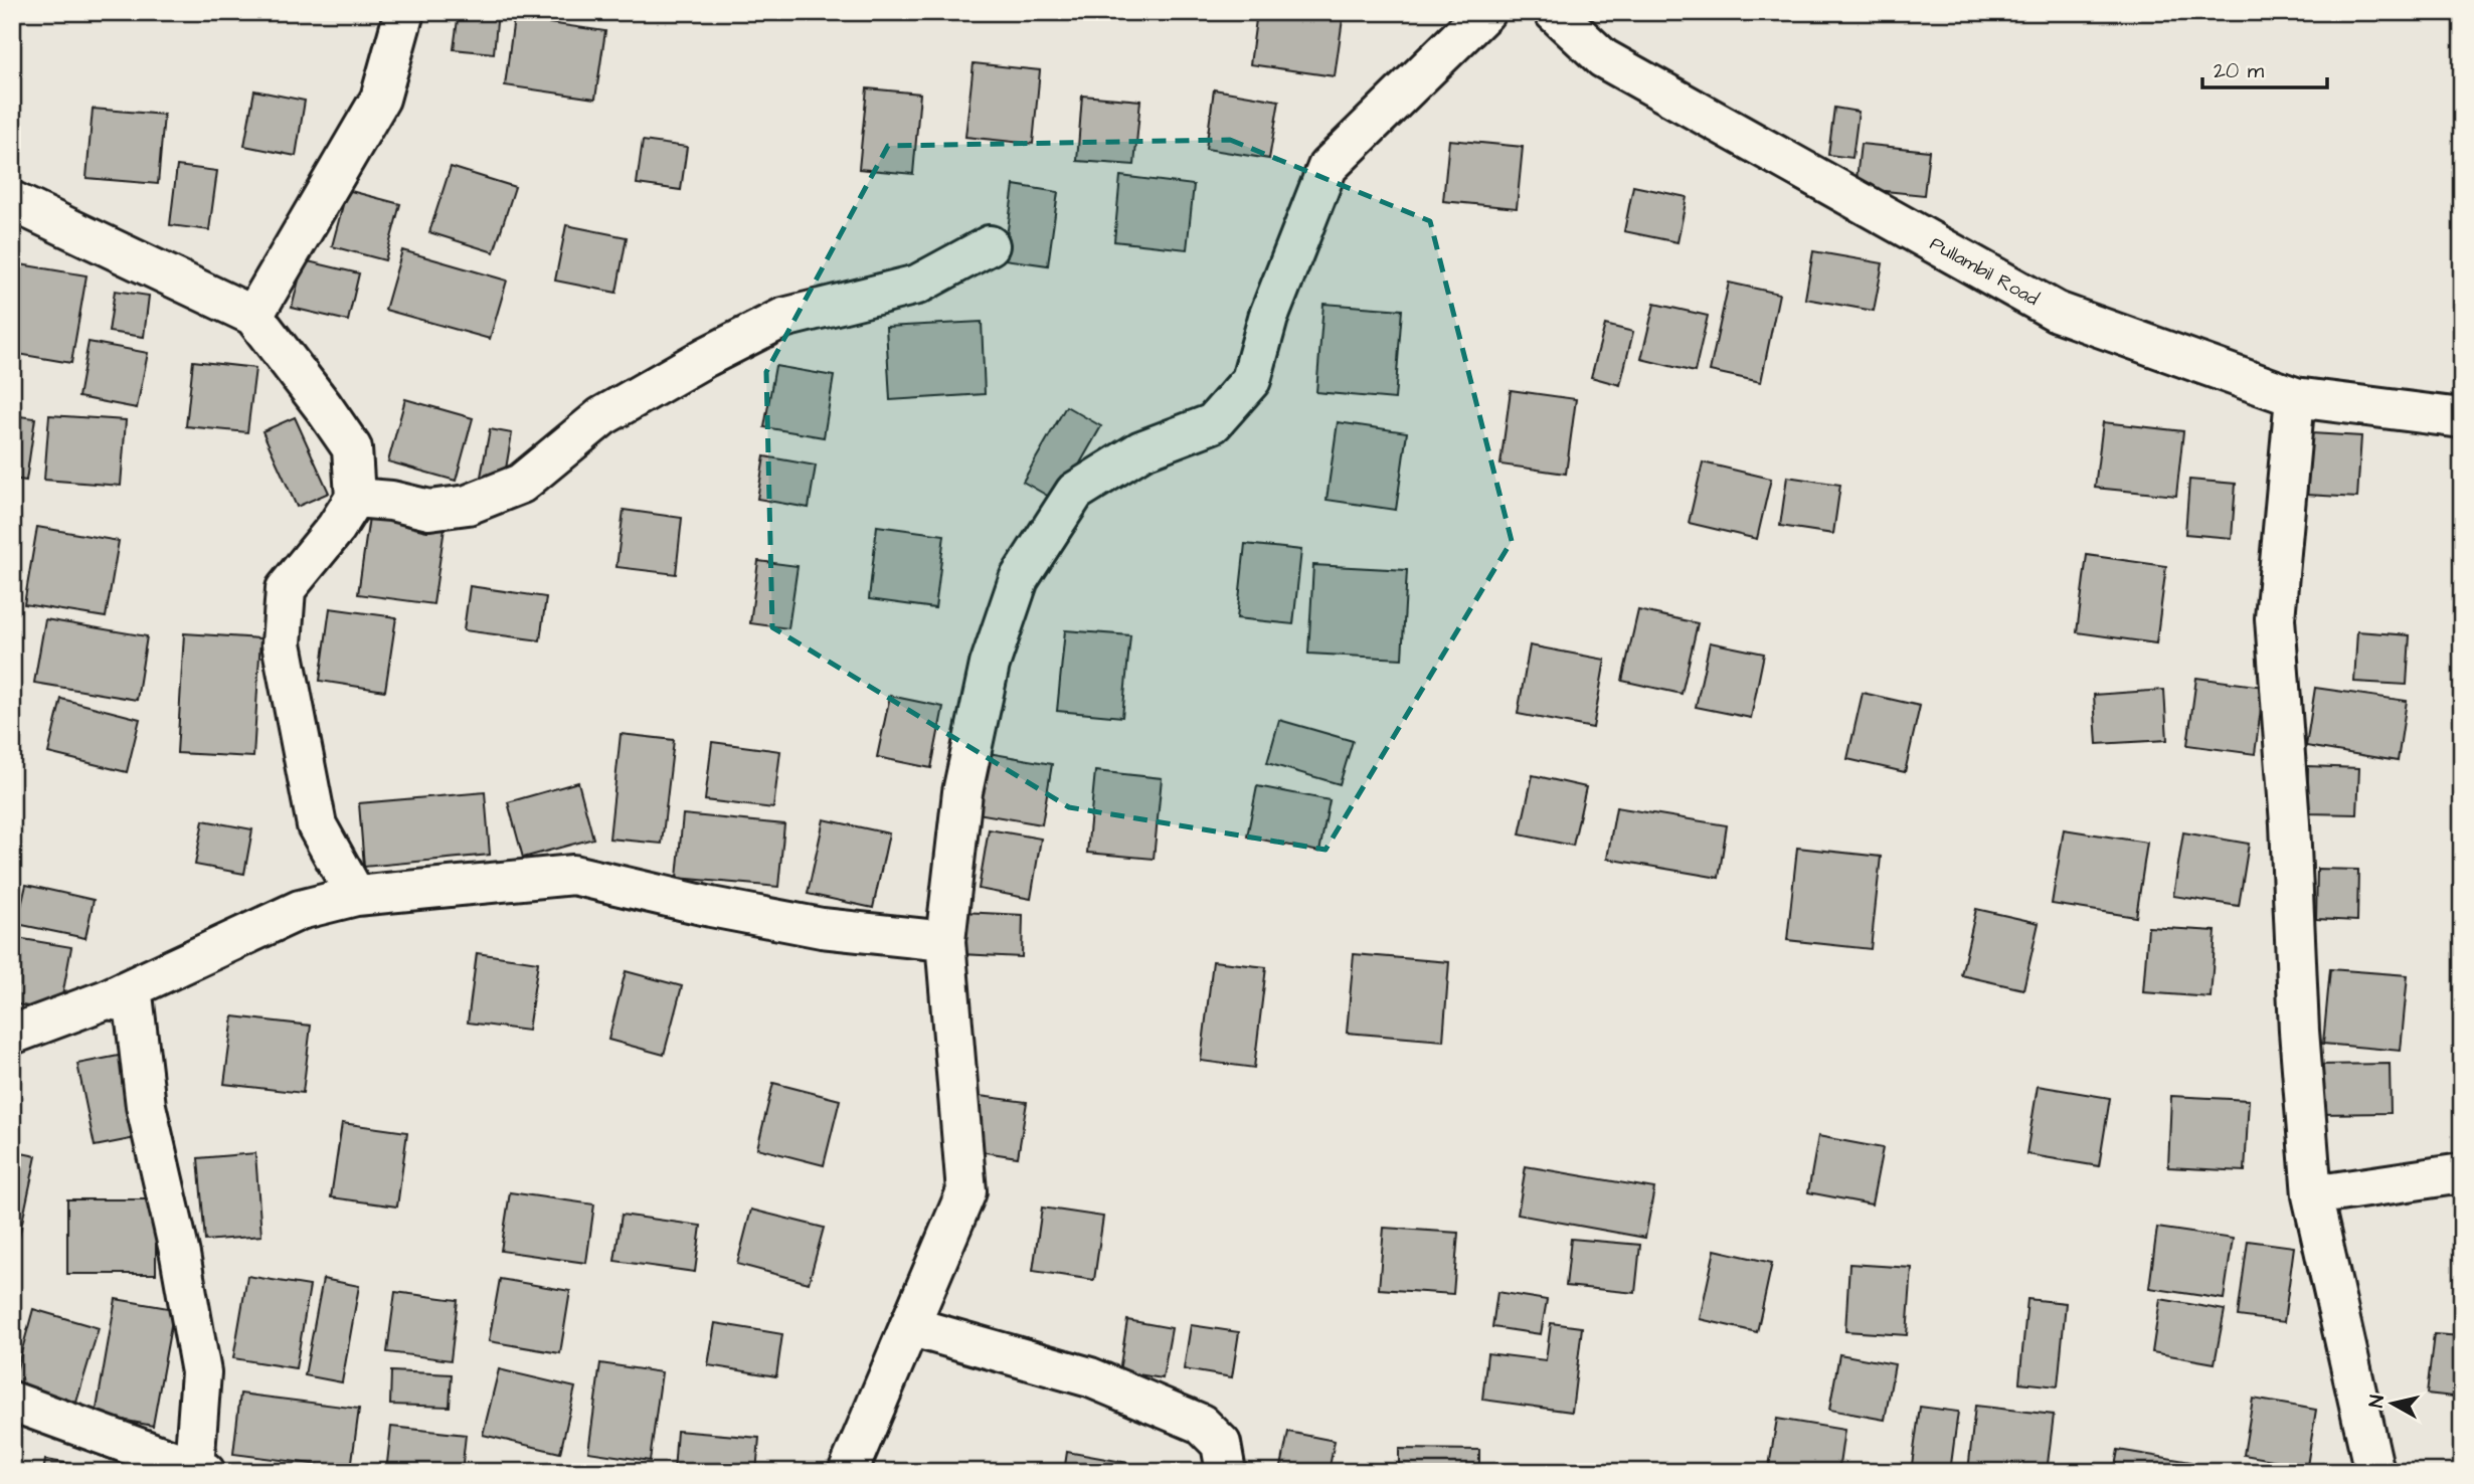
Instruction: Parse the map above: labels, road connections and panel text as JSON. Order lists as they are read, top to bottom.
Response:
{
  "streets": {
    "street": ["Pullambil Road"]
  },
  "scale_bar": "20 m",
  "north": "left"
}
